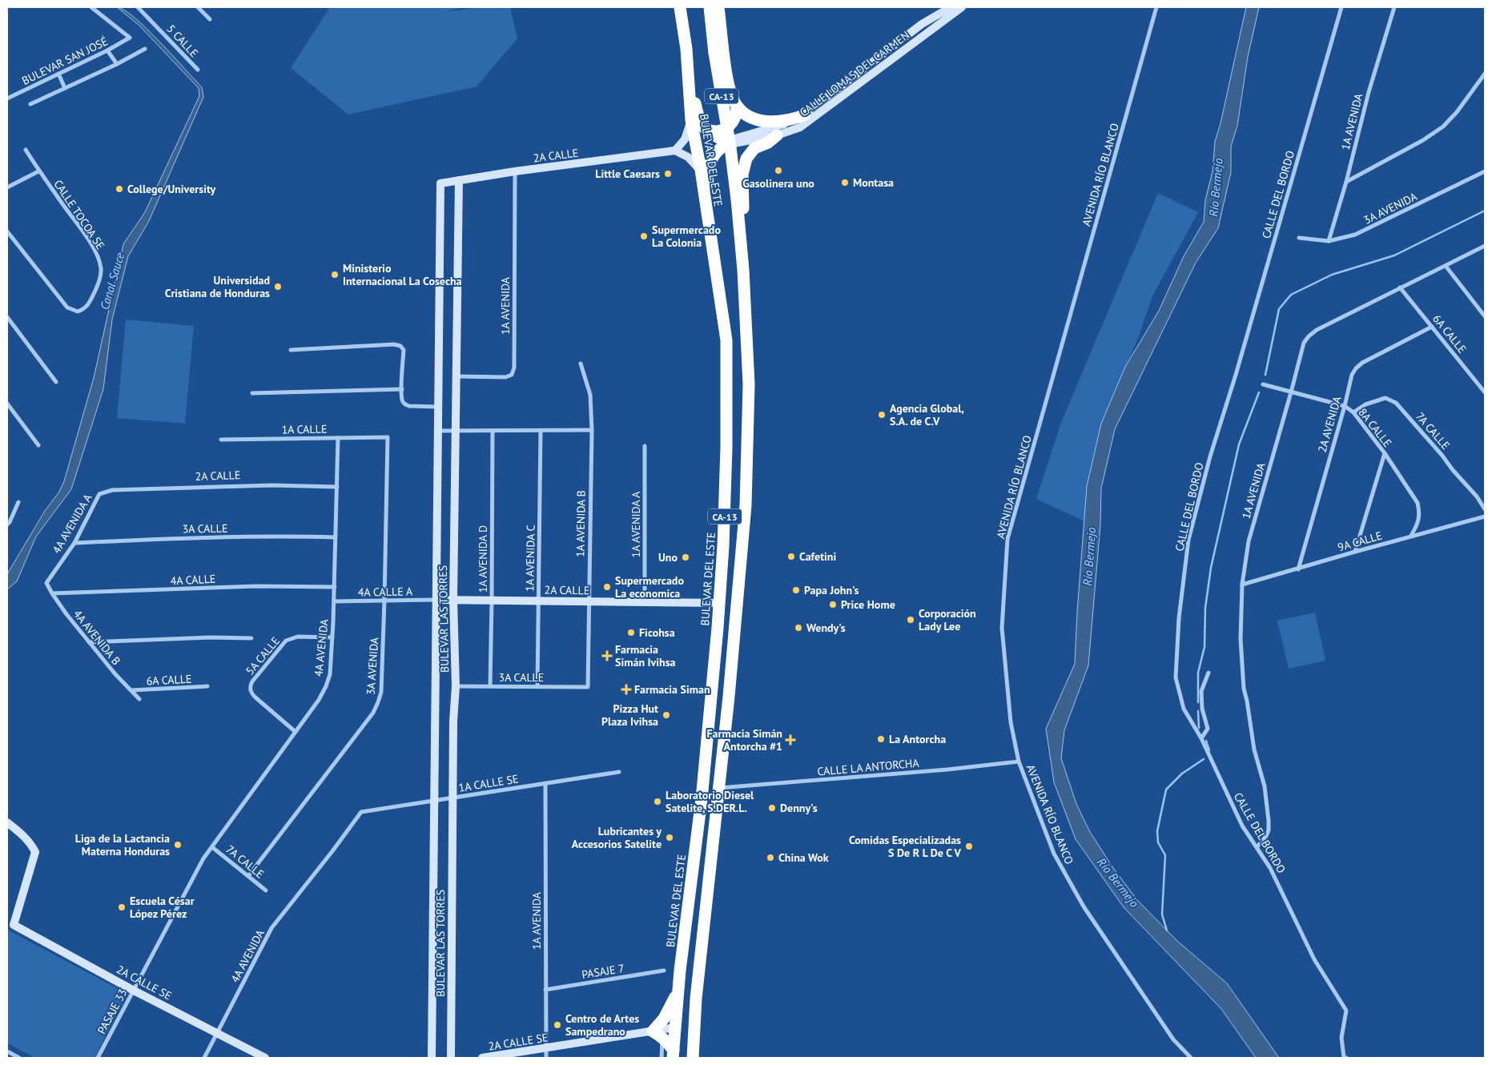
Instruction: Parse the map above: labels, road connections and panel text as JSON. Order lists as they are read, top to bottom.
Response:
{
  "streets": {
    "highway": ["CA-13", "BULEVAR DEL ESTE"],
    "street": [
      "5 CALLE",
      "BULEVAR SAN JOSÉ",
      "CALLE LOMAS DEL CARMEN",
      "1A AVENIDA",
      "2A CALLE",
      "AVENIDA RÍO BLANCO",
      "CALLE DEL BORDO",
      "3A AVENIDA",
      "CALLE TOCOA SE",
      "6A CALLE",
      "2A AVENIDA",
      "8A CALLE",
      "1A CALLE",
      "7A CALLE",
      "4A AVENIDA A",
      "1A AVENIDA B",
      "1A AVENIDA A",
      "3A CALLE",
      "9A CALLE",
      "1A AVENIDA C",
      "1A AVENIDA D",
      "4A CALLE",
      "4A CALLE A",
      "BULEVAR LAS TORRES",
      "4A AVENIDA B",
      "4A AVENIDA",
      "5A CALLE",
      "CALLE LA ANTORCHA",
      "1A CALLE SE",
      "PASAJE 7",
      "2A CALLE SE",
      "PASAJE 33"
    ]
  },
  "crossings": [
    ["1A AVENIDA", "2A CALLE"],
    ["1A AVENIDA", "CALLE DEL BORDO"],
    ["1A AVENIDA", "3A AVENIDA"],
    ["1A AVENIDA", "6A CALLE"],
    ["1A AVENIDA", "8A CALLE"],
    ["1A AVENIDA", "9A CALLE"],
    ["1A AVENIDA", "BULEVAR LAS TORRES"],
    ["1A AVENIDA", "1A CALLE SE"],
    ["1A AVENIDA", "PASAJE 7"],
    ["1A AVENIDA", "2A CALLE SE"],
    ["2A CALLE", "BULEVAR DEL ESTE"],
    ["2A CALLE", "4A AVENIDA A"],
    ["2A CALLE", "1A AVENIDA B"],
    ["2A CALLE", "1A AVENIDA A"],
    ["2A CALLE", "1A AVENIDA C"],
    ["2A CALLE", "1A AVENIDA D"],
    ["2A CALLE", "4A CALLE A"],
    ["2A CALLE", "BULEVAR LAS TORRES"],
    ["2A CALLE", "4A AVENIDA"],
    ["BULEVAR DEL ESTE", "CALLE LA ANTORCHA"],
    ["BULEVAR DEL ESTE", "2A CALLE SE"],
    ["AVENIDA RÍO BLANCO", "CALLE LA ANTORCHA"],
    ["3A AVENIDA", "1A CALLE"],
    ["3A AVENIDA", "7A CALLE"],
    ["3A AVENIDA", "4A CALLE A"],
    ["6A CALLE", "2A AVENIDA"],
    ["6A CALLE", "4A AVENIDA B"],
    ["2A AVENIDA", "8A CALLE"],
    ["2A AVENIDA", "9A CALLE"],
    ["8A CALLE", "7A CALLE"],
    ["8A CALLE", "9A CALLE"],
    ["1A CALLE", "4A AVENIDA"],
    ["7A CALLE", "4A AVENIDA"],
    ["7A CALLE", "PASAJE 33"],
    ["4A AVENIDA A", "3A CALLE"],
    ["4A AVENIDA A", "4A AVENIDA B"],
    ["1A AVENIDA B", "3A CALLE"],
    ["3A CALLE", "1A AVENIDA C"],
    ["3A CALLE", "1A AVENIDA D"],
    ["3A CALLE", "BULEVAR LAS TORRES"],
    ["3A CALLE", "4A AVENIDA"],
    ["4A CALLE", "4A AVENIDA B"],
    ["4A CALLE", "4A AVENIDA"],
    ["4A CALLE A", "BULEVAR LAS TORRES"],
    ["4A CALLE A", "4A AVENIDA"],
    ["BULEVAR LAS TORRES", "1A CALLE SE"],
    ["4A AVENIDA B", "5A CALLE"],
    ["4A AVENIDA", "5A CALLE"],
    ["4A AVENIDA", "1A CALLE SE"],
    ["4A AVENIDA", "2A CALLE SE"],
    ["4A AVENIDA", "PASAJE 33"],
    ["2A CALLE SE", "PASAJE 33"]
  ],
  "water": ["Río Bermejo", "Canal Sauce"],
  "places": {
    "other": [
      "Gasolinera uno",
      "Little Caesars",
      "Montasa",
      "College/University",
      "Supermercado La Colonia",
      "Ministerio Internacional La Cosecha",
      "Universidad Cristiana de Honduras",
      "Agencia Global, S.A. de C.V",
      "Cafetini",
      "Uno",
      "Supermercado La economica",
      "Papa John's",
      "Price Home",
      "Corporación Lady Lee",
      "Wendy's",
      "Ficohsa",
      "Pizza Hut Plaza Ivihsa",
      "La Antorcha",
      "Laboratorio Diesel Satelite, S.DER.L.",
      "Denny's",
      "Lubricantes y Accesorios Satelite",
      "Liga de la Lactancia Materna Honduras",
      "Comidas Especializadas S De R L De C V",
      "China Wok",
      "Escuela César López Pérez",
      "Centro de Artes Sampedrano"
    ],
    "health": ["Farmacia Simán Ivihsa", "Farmacia Siman", "Farmacia Simán Antorcha #1"]
  }
}
